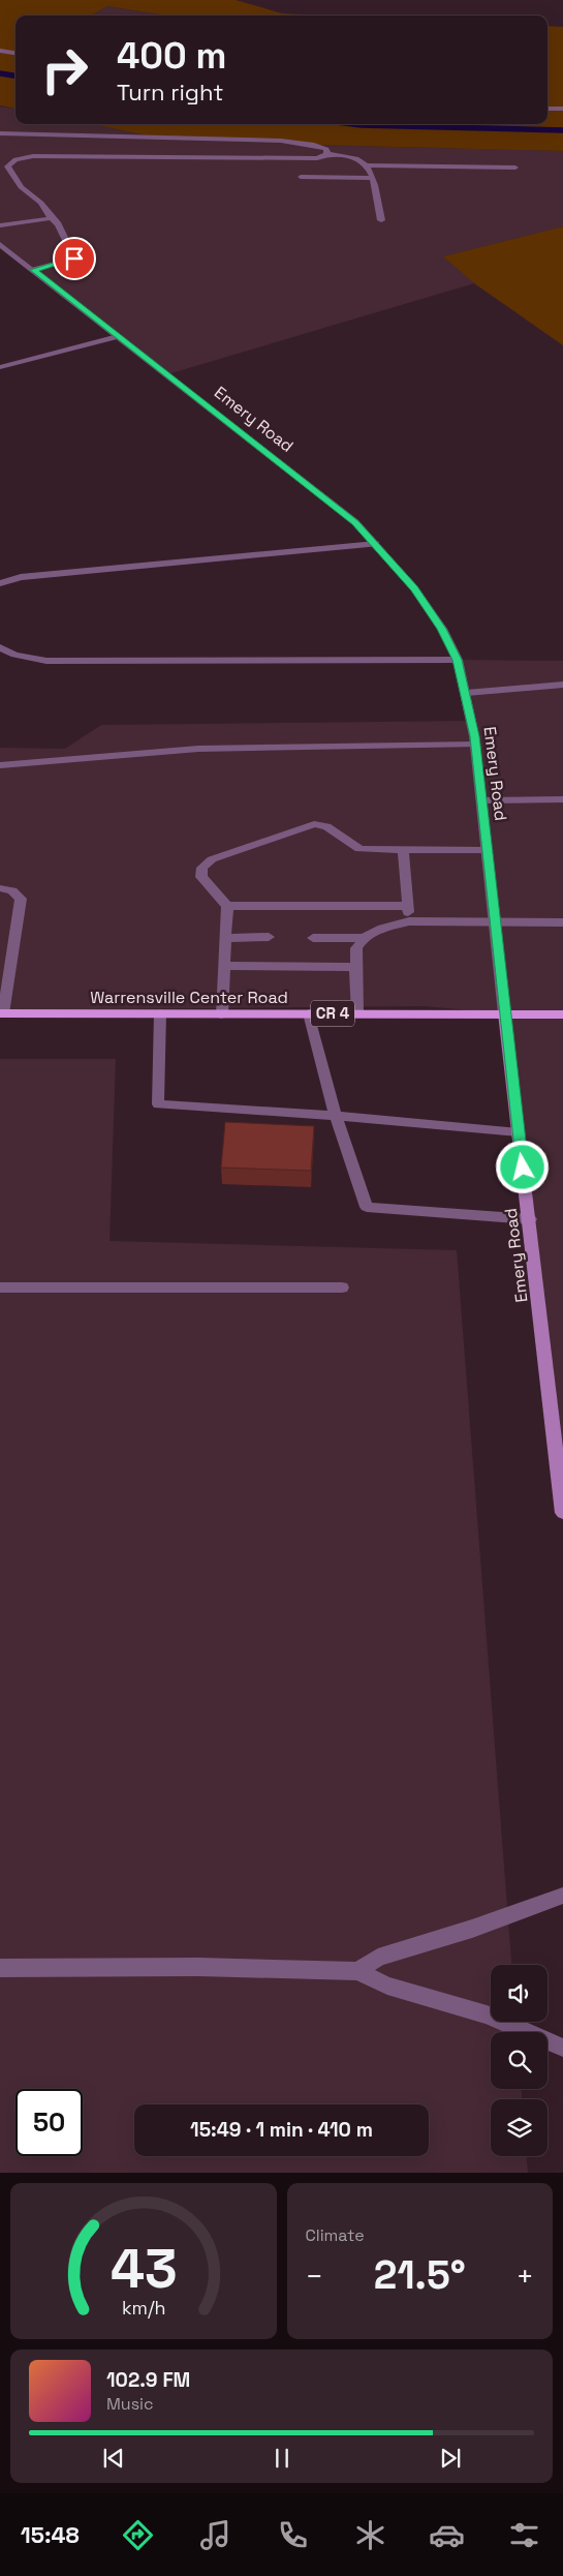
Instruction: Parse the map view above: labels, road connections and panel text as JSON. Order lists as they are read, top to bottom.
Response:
{
  "streets": {
    "main road": ["Emery Road", "Warrensville Center Road", "CR 4"]
  },
  "crossings": [
    ["Emery Road", "Warrensville Center Road"]
  ],
  "page": {
    "turn": ["400 m", "Turn right"],
    "limit": "50",
    "trip": "15:49 · 1 min · 410 m",
    "tile": "Climate",
    "heat": ["−", "21.5°", "+"],
    "song": ["102.9 FM", "Music"],
    "tabs": "15:48",
    "gauge": ["43", "km/h"]
  }
}
